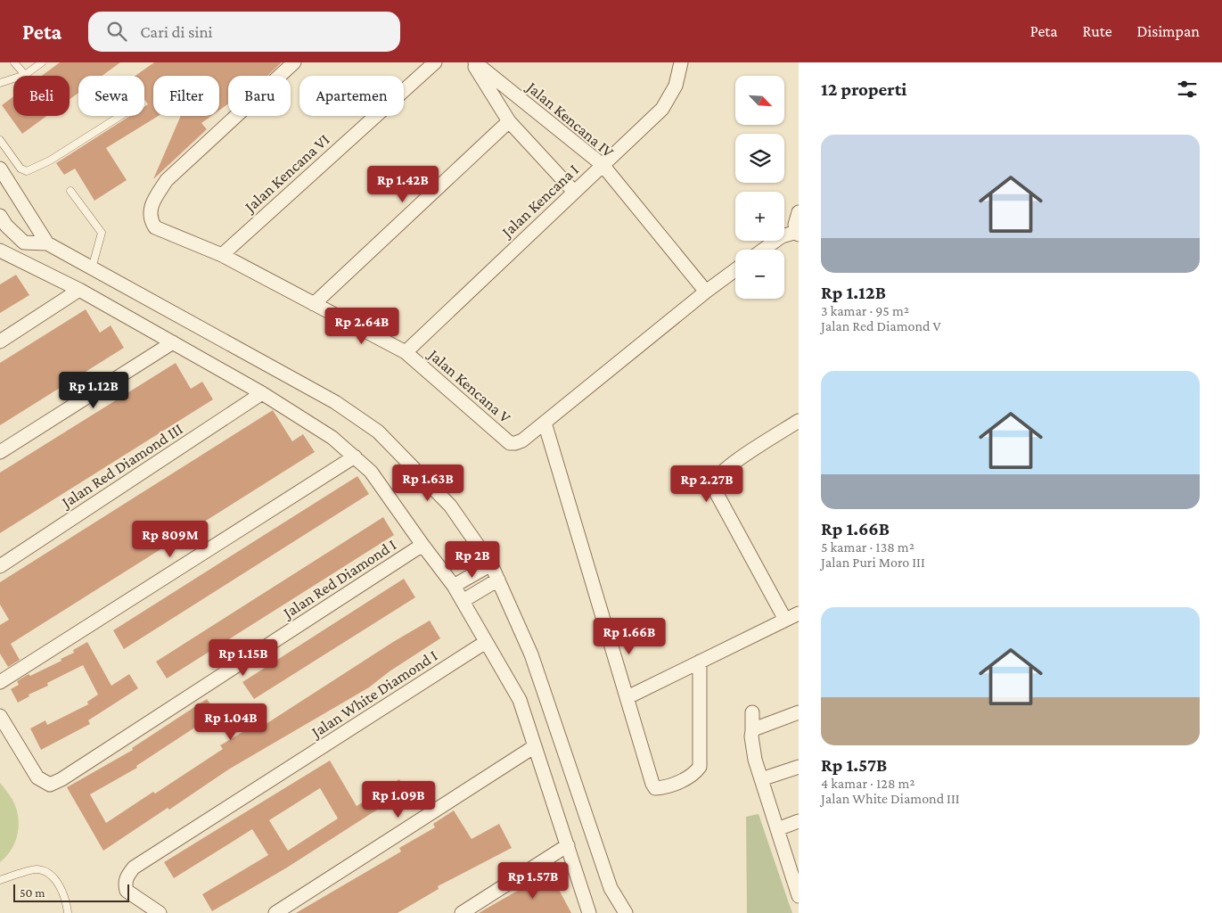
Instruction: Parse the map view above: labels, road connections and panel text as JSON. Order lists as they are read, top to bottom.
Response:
{
  "streets": {
    "street": [
      "Jalan Kencana IV",
      "Jalan Kencana VI",
      "Jalan Kencana I",
      "Jalan Kencana V",
      "Jalan Red Diamond III",
      "Jalan Red Diamond I",
      "Jalan White Diamond I"
    ]
  },
  "crossings": [
    ["Jalan Kencana IV", "Jalan Kencana I"],
    ["Jalan Kencana IV", "Jalan Kencana V"],
    ["Jalan Kencana VI", "Jalan Kencana V"],
    ["Jalan Kencana I", "Jalan Kencana V"]
  ],
  "scale_bar": "50 m",
  "north": "bottom right",
  "page": {
    "header": "Peta",
    "search": "Cari di sini",
    "nav": ["Peta", "Rute", "Disimpan"],
    "heading": "12 properti",
    "map_buttons": ["+", "−"],
    "chip": [
      "Beli",
      "Sewa",
      "Filter",
      "Baru",
      "Apartemen"
    ],
    "list": [
      {
        "name": "Rp 1.12B",
        "note": "3 kamar · 95 m² · Jalan Red Diamond V"
      },
      {
        "name": "Rp 1.66B",
        "note": "5 kamar · 138 m² · Jalan Puri Moro III"
      },
      {
        "name": "Rp 1.57B",
        "note": "4 kamar · 128 m² · Jalan White Diamond III"
      }
    ],
    "price": [
      "Rp 1.42B",
      "Rp 2.64B",
      "Rp 1.12B",
      "Rp 1.63B",
      "Rp 2.27B",
      "Rp 809M",
      "Rp 2B",
      "Rp 1.66B",
      "Rp 1.15B",
      "Rp 1.04B",
      "Rp 1.09B",
      "Rp 1.57B"
    ],
    "scale": "50 m"
  }
}
